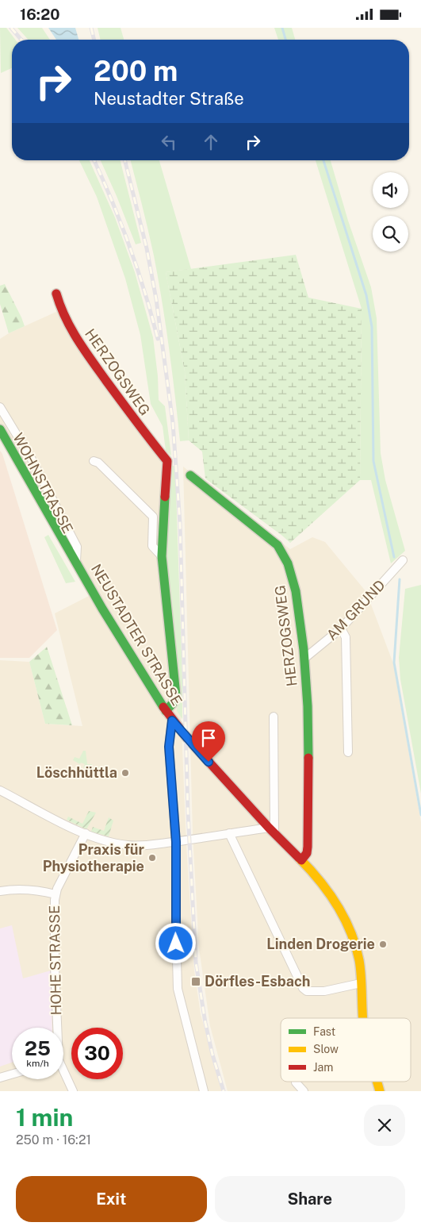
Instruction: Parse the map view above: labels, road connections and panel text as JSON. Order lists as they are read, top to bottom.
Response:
{
  "streets": {
    "street": [
      "HERZOGSWEG",
      "WOHNSTRASSE",
      "AM GRUND",
      "NEUSTADTER STRASSE",
      "HOHE STRASSE"
    ]
  },
  "crossings": [
    ["HERZOGSWEG", "AM GRUND"],
    ["HERZOGSWEG", "NEUSTADTER STRASSE"],
    ["WOHNSTRASSE", "NEUSTADTER STRASSE"]
  ],
  "places": {
    "other": ["Löschhüttla", "Praxis für Physiotherapie", "Linden Drogerie"],
    "transit": ["Dörfles-Esbach"]
  },
  "legend": ["Fast", "Slow", "Jam"],
  "page": {
    "status": "16:20",
    "turn": ["200 m", "Neustadter Straße"],
    "speed": "25 km/h",
    "limit": "30",
    "heading": ["1 min", "250 m · 16:21"],
    "buttons": ["Exit", "Share"]
  }
}
